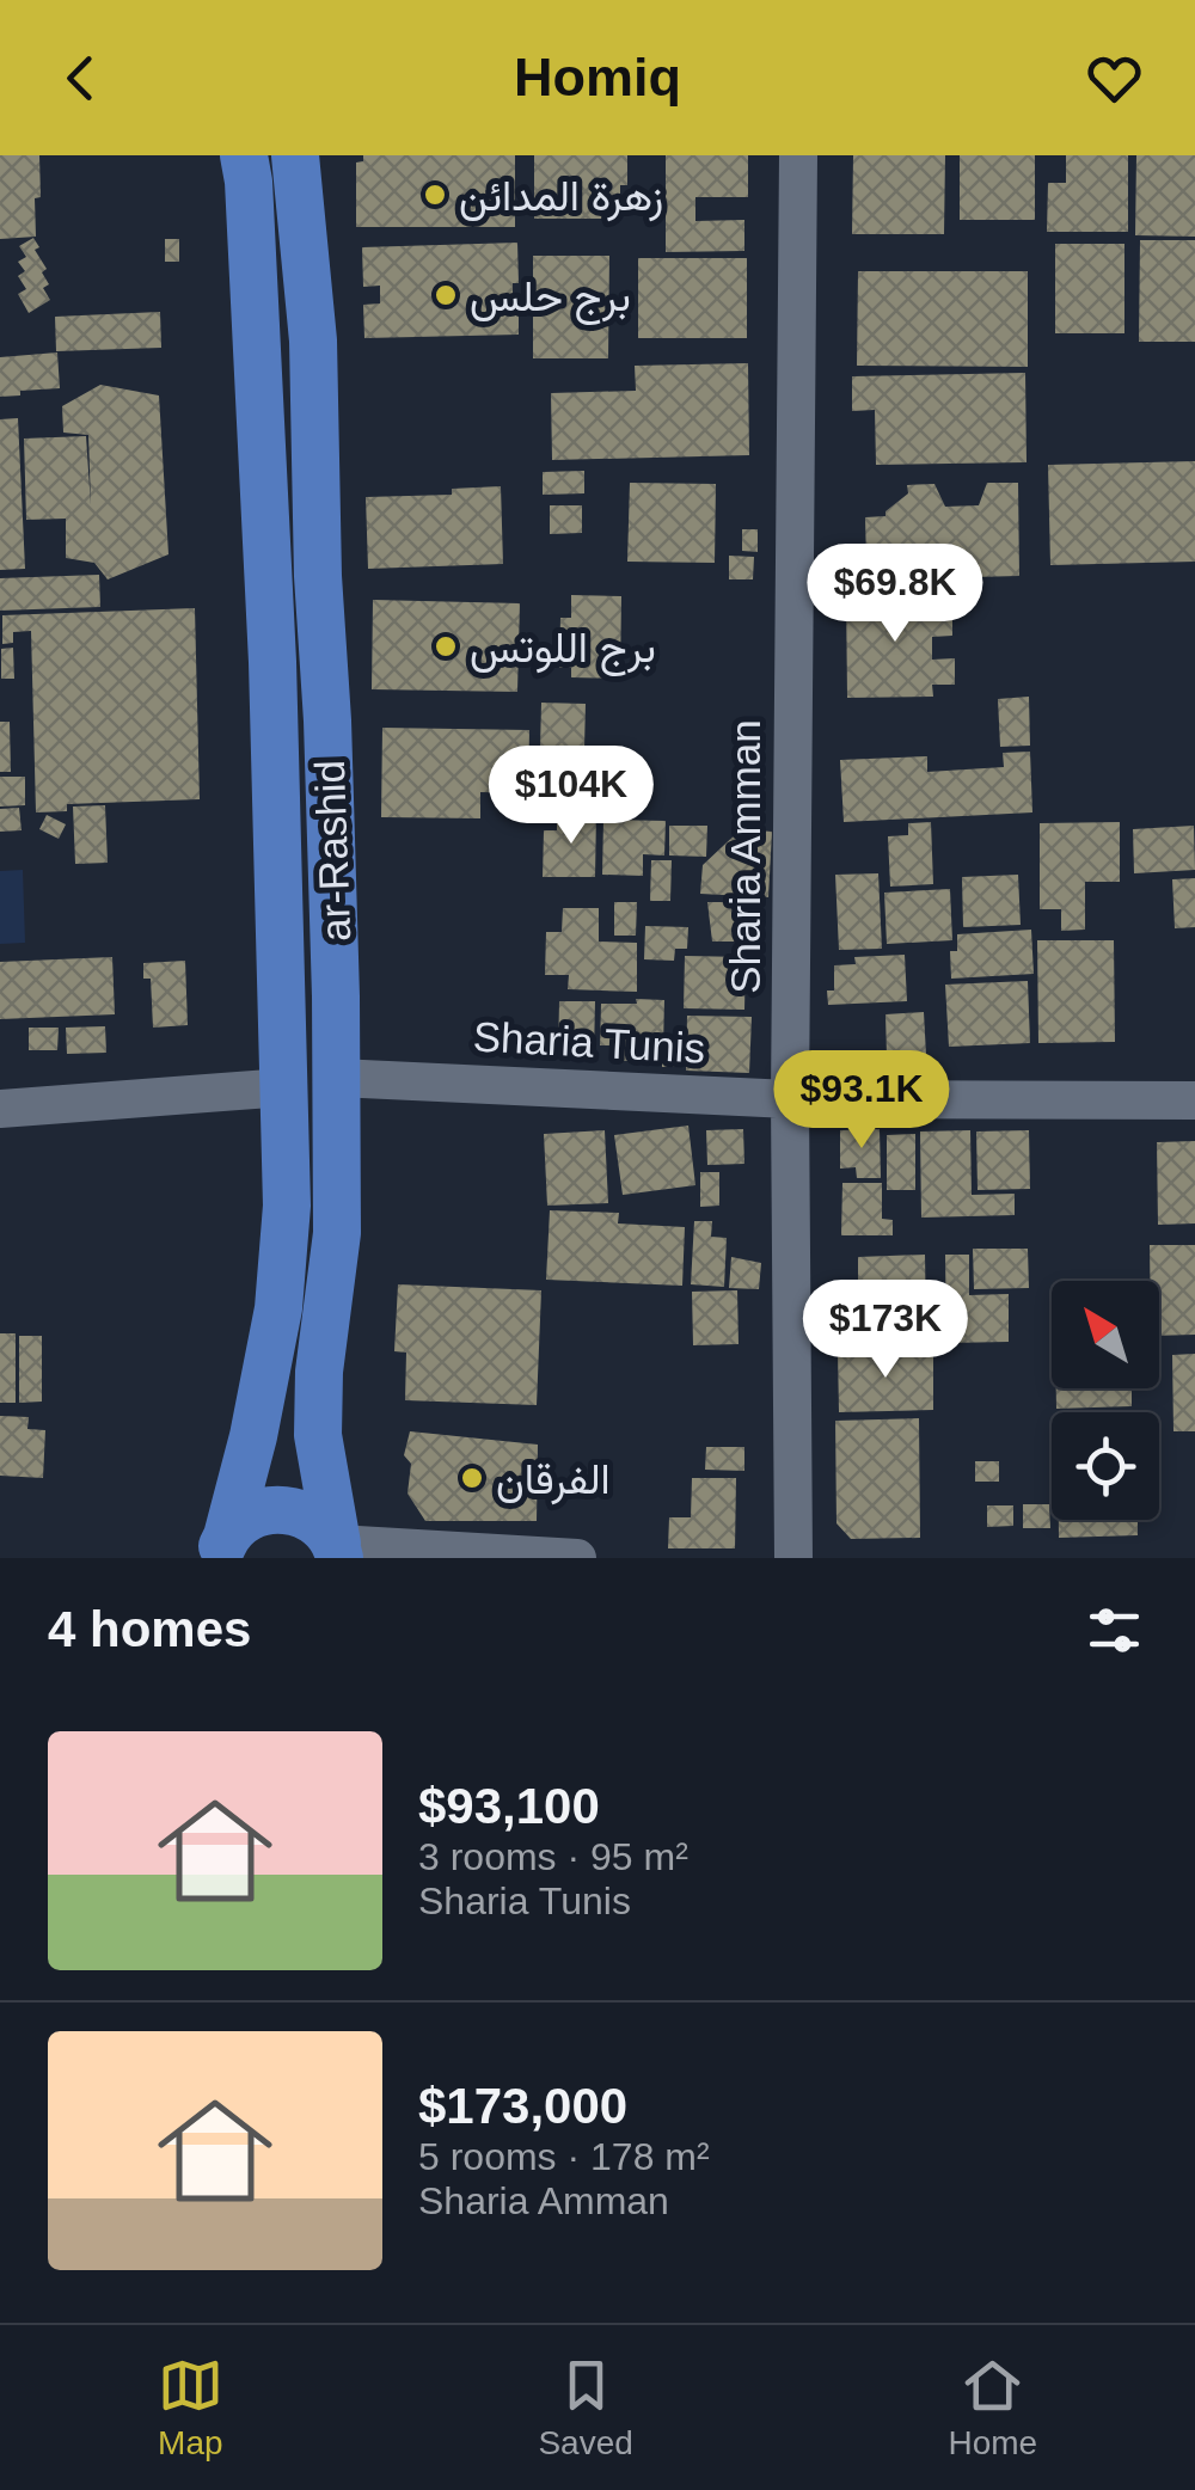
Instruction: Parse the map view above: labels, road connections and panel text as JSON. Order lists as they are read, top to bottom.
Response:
{
  "streets": {
    "main road": ["ar-Rashid"],
    "street": ["Sharia Amman", "Sharia Tunis"]
  },
  "crossings": [
    ["ar-Rashid", "Sharia Tunis"],
    ["Sharia Amman", "Sharia Tunis"]
  ],
  "places": [
    "زهرة المدائن",
    "برج حلس",
    "برج اللوتس",
    "الفرقان"
  ],
  "north": "top left",
  "page": {
    "header": "Homiq",
    "price": [
      "$69.8K",
      "$104K",
      "$93.1K",
      "$173K"
    ],
    "heading": "4 homes",
    "list": [
      {
        "name": "$93,100",
        "note": "3 rooms · 95 m² · Sharia Tunis"
      },
      {
        "name": "$173,000",
        "note": "5 rooms · 178 m² · Sharia Amman"
      }
    ],
    "tabs": ["Map", "Saved", "Home"]
  }
}
